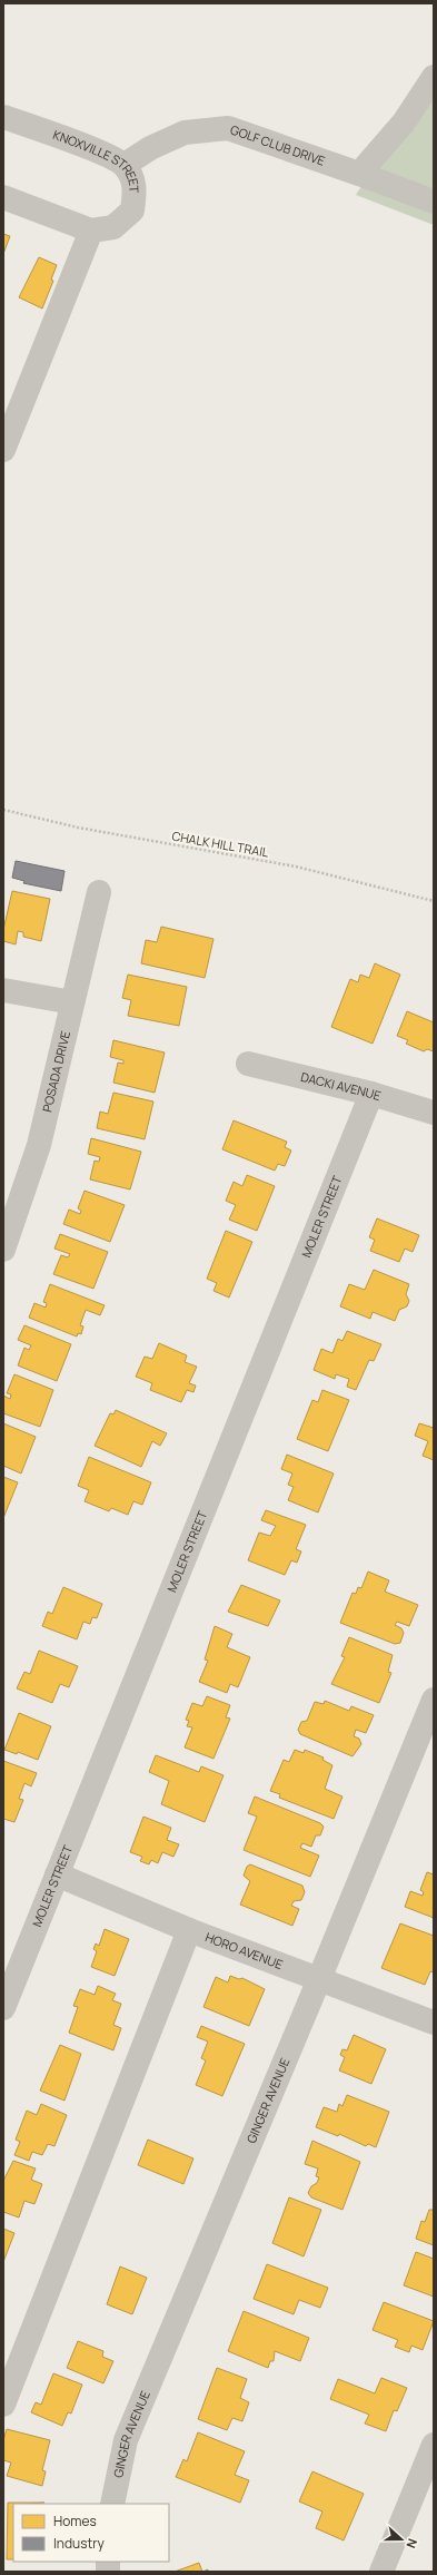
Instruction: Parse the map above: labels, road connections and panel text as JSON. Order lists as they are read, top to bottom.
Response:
{
  "streets": {
    "street": [
      "GOLF CLUB DRIVE",
      "KNOXVILLE STREET",
      "POSADA DRIVE",
      "DACKI AVENUE",
      "MOLER STREET",
      "HORO AVENUE",
      "GINGER AVENUE"
    ],
    "path": ["CHALK HILL TRAIL"]
  },
  "crossings": [
    ["GOLF CLUB DRIVE", "KNOXVILLE STREET"],
    ["DACKI AVENUE", "MOLER STREET"],
    ["MOLER STREET", "HORO AVENUE"],
    ["HORO AVENUE", "GINGER AVENUE"]
  ],
  "legend": ["Homes", "Industry"],
  "north": "right"
}
